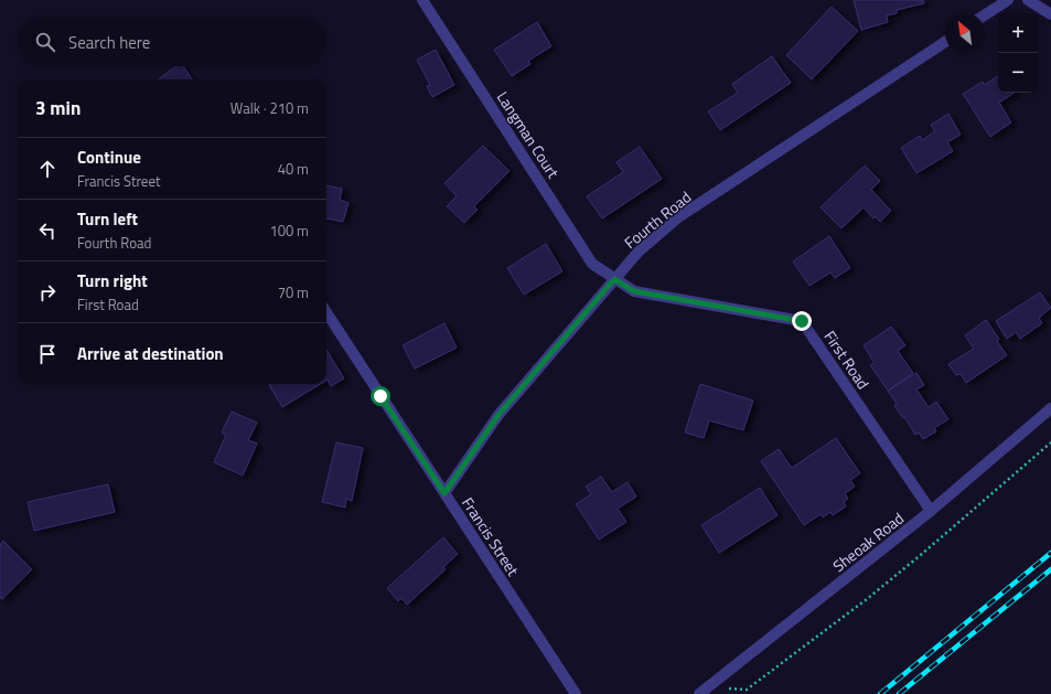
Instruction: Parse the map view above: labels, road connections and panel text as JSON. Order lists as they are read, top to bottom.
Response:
{
  "streets": {
    "street": [
      "Langman Court",
      "Fourth Road",
      "First Road",
      "Francis Street",
      "Sheoak Road"
    ]
  },
  "crossings": [
    ["Langman Court", "Fourth Road"],
    ["Langman Court", "First Road"],
    ["Fourth Road", "First Road"],
    ["Fourth Road", "Francis Street"],
    ["First Road", "Sheoak Road"]
  ],
  "north": "top left",
  "page": {
    "map_buttons": ["+", "−"],
    "search": "Search here",
    "heading": ["3 min", "Walk · 210 m"],
    "list": [
      ["Continue", "Francis Street", "40 m"],
      ["Turn left", "Fourth Road", "100 m"],
      ["Turn right", "First Road", "70 m"],
      "Arrive at destination"
    ]
  }
}
